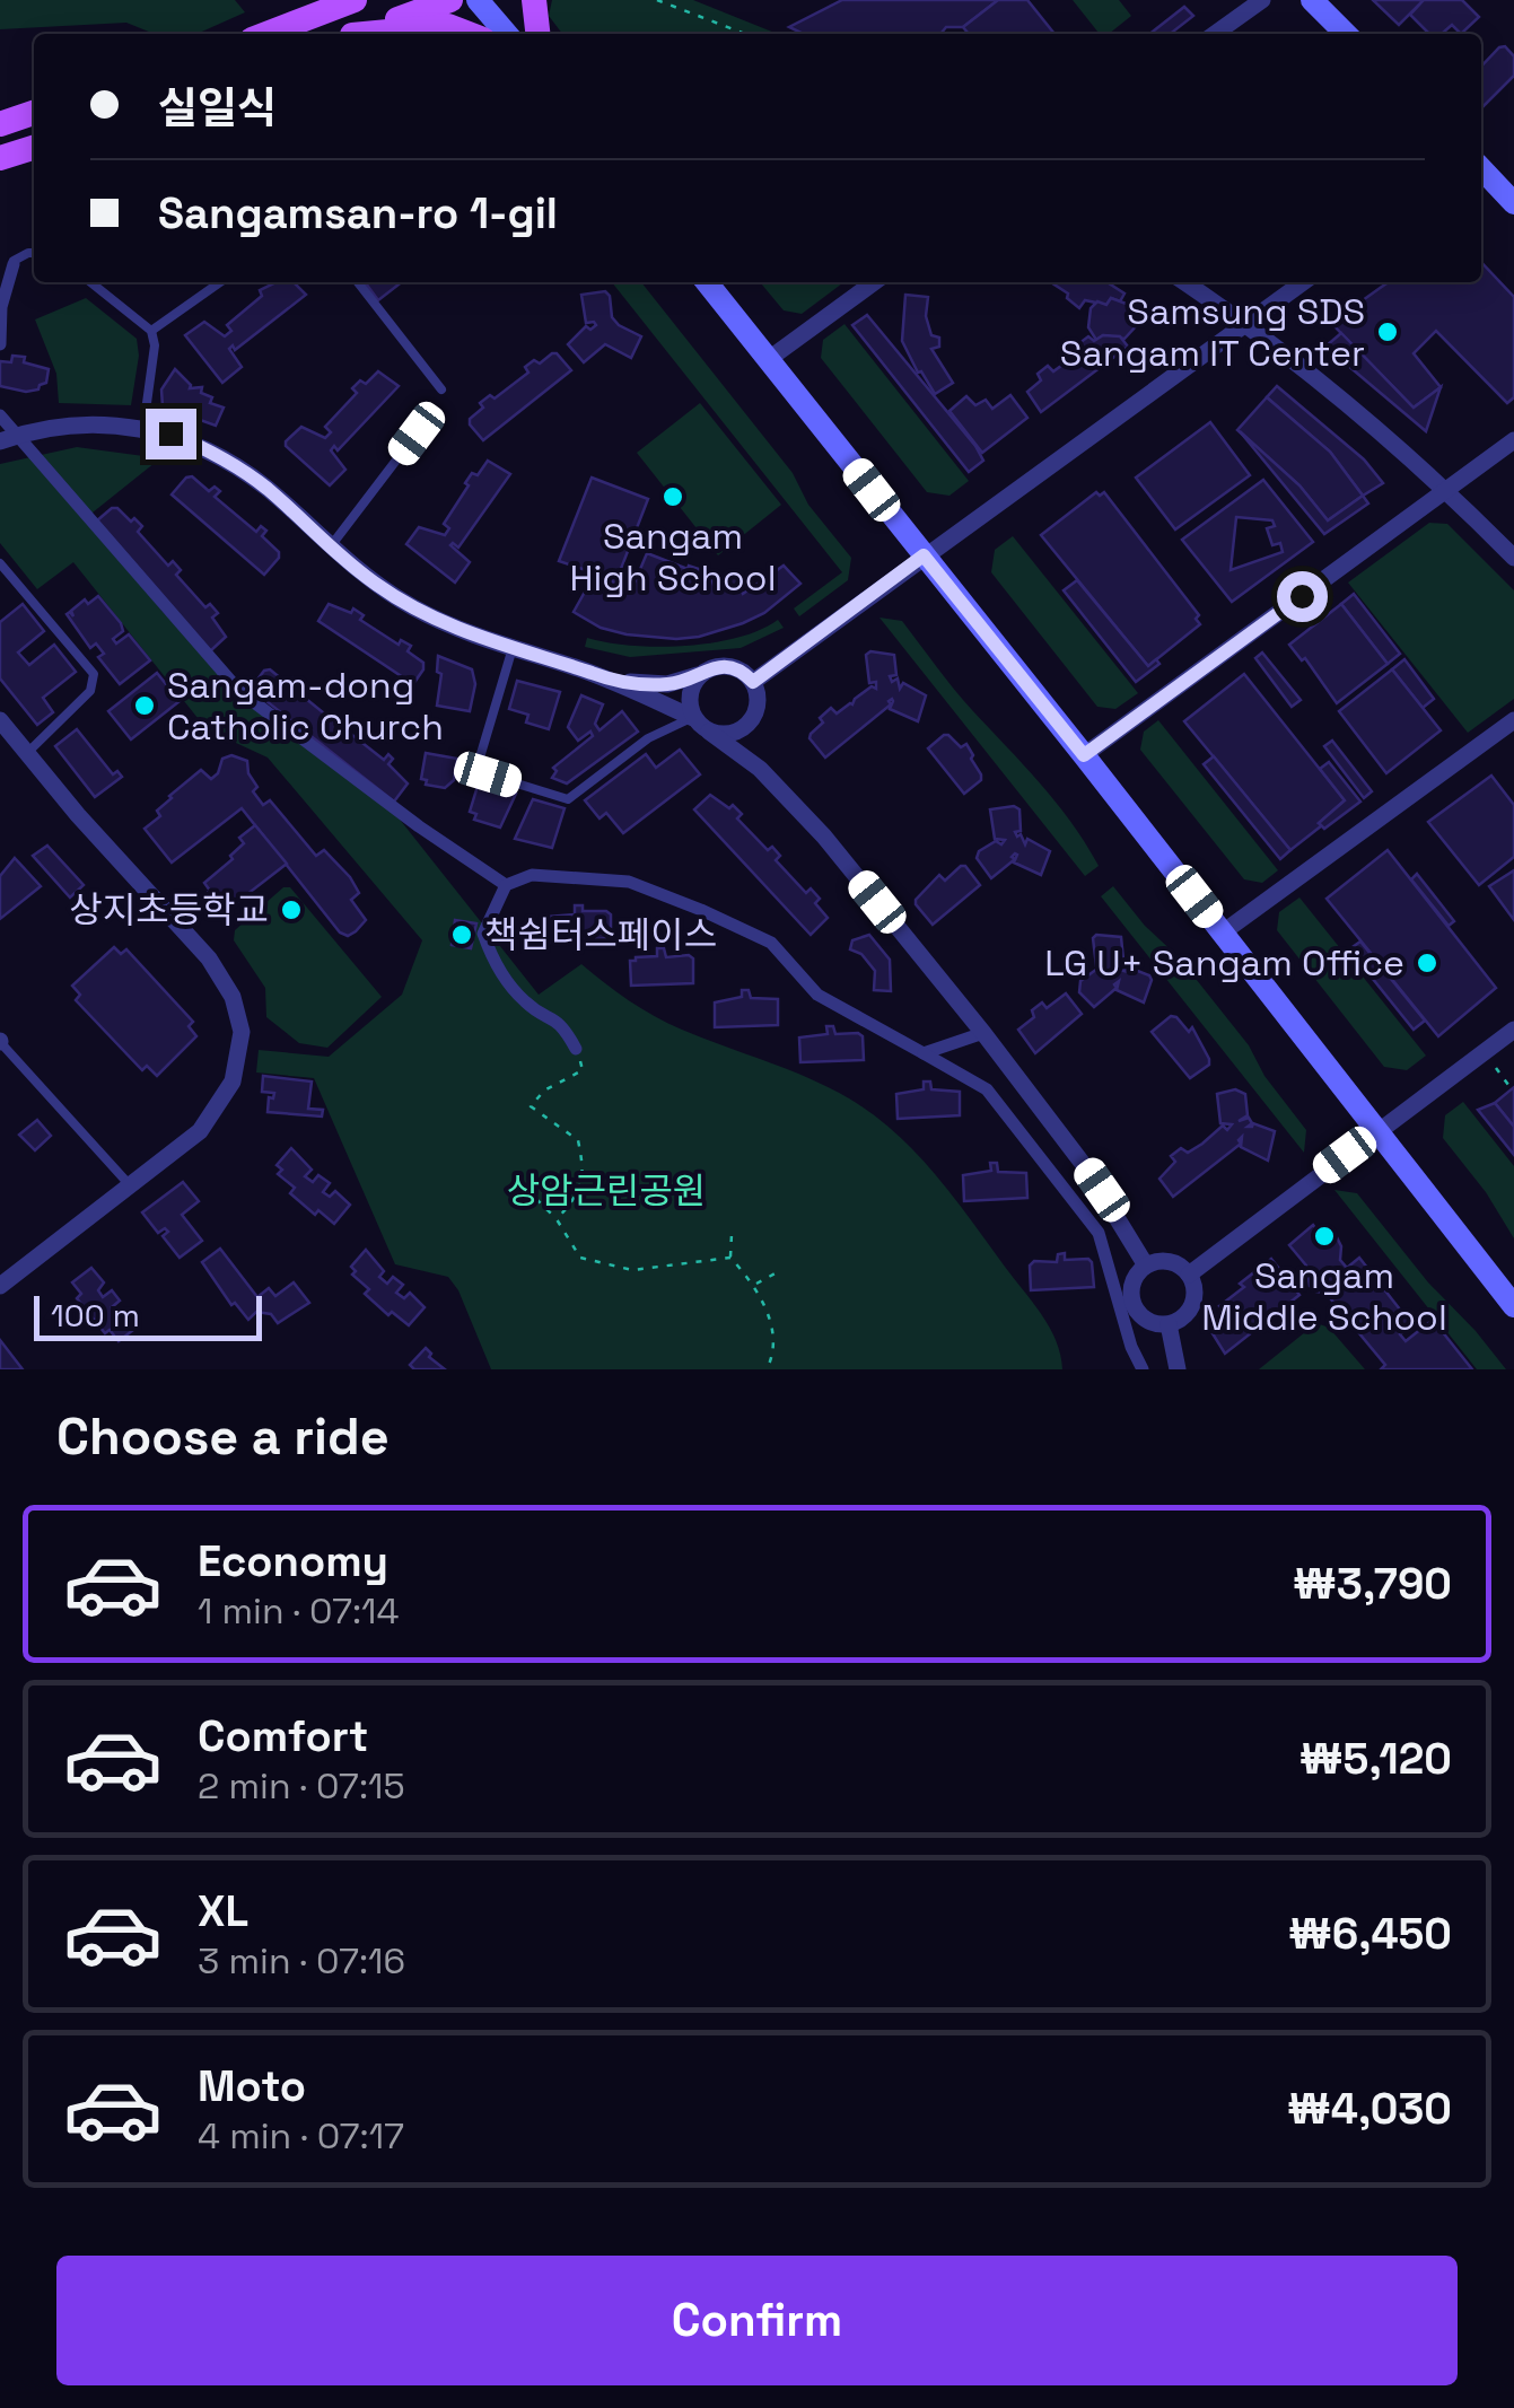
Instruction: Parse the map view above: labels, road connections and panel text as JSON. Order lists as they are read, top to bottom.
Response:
{
  "parks": ["상암근린공원"],
  "places": [
    "Samsung SDS Sangam IT Center",
    "Sangam High School",
    "Sangam-dong Catholic Church",
    "상지초등학교",
    "책쉼터스페이스",
    "LG U+ Sangam Office",
    "Sangam Middle School"
  ],
  "scale_bar": "100 m",
  "page": {
    "banner": ["실일식", "Sangamsan-ro 1-gil"],
    "scale": "100 m",
    "heading": "Choose a ride",
    "list": [
      {
        "name": "Economy",
        "note": "1 min · 07:14",
        "value": "₩3,790"
      },
      {
        "name": "Comfort",
        "note": "2 min · 07:15",
        "value": "₩5,120"
      },
      {
        "name": "XL",
        "note": "3 min · 07:16",
        "value": "₩6,450"
      },
      {
        "name": "Moto",
        "note": "4 min · 07:17",
        "value": "₩4,030"
      }
    ],
    "buttons": "Confirm"
  }
}
